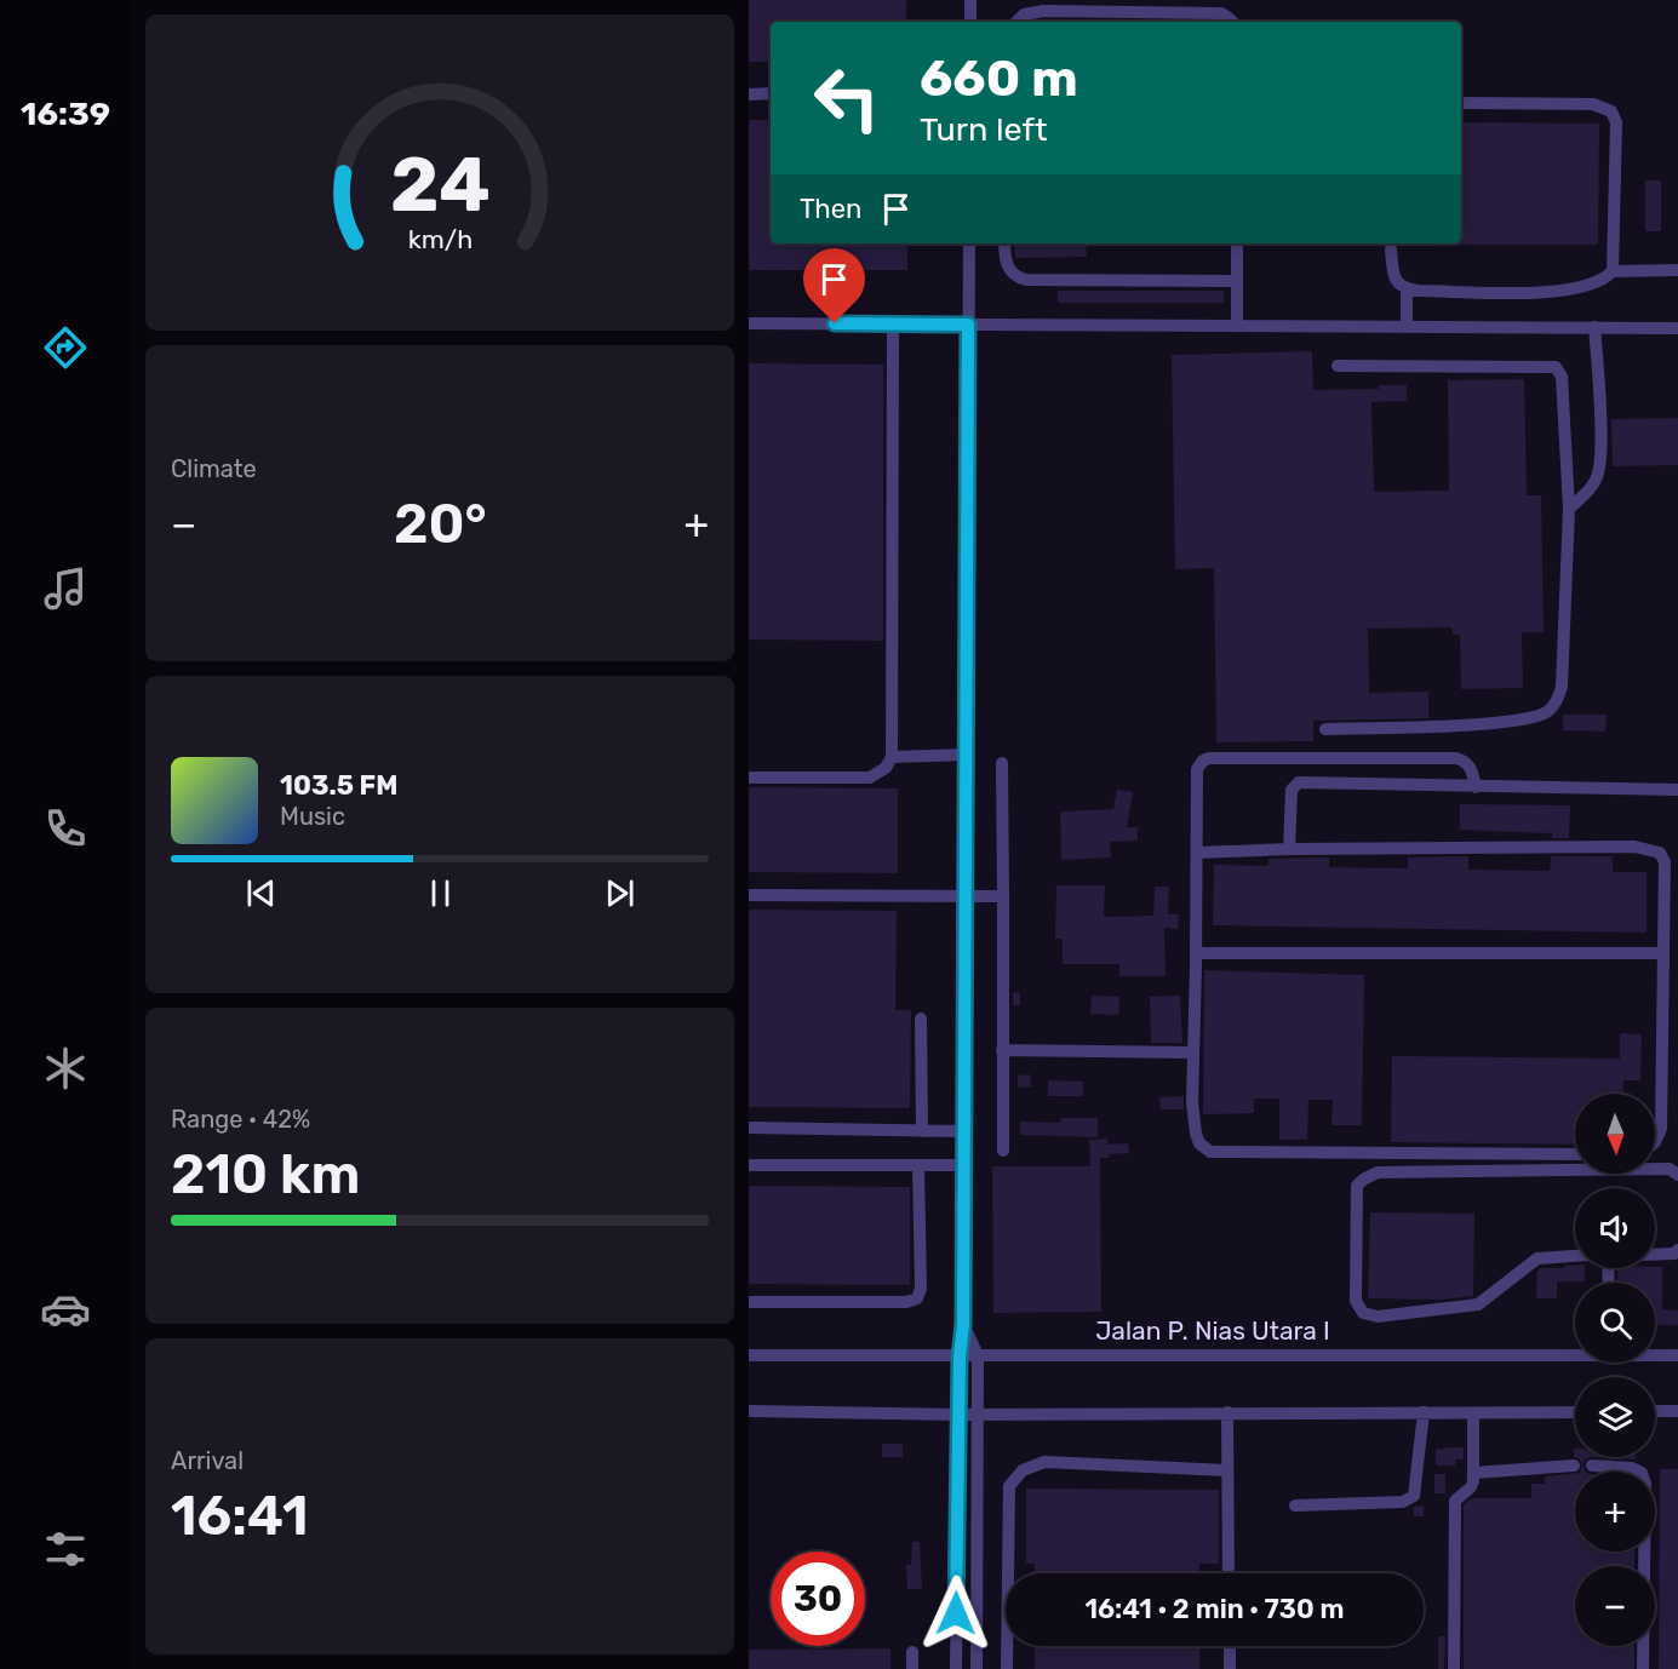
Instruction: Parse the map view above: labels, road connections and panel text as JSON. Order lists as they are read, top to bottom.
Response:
{
  "streets": {
    "street": ["Jalan P. Nias Utara I"]
  },
  "north": "bottom",
  "page": {
    "tabs": "16:39",
    "turn": ["660 m", "Turn left"],
    "then": "Then",
    "tile": [
      "Climate",
      ["Range · 42%", "210 km"],
      ["Arrival", "16:41"]
    ],
    "heat": ["−", "20°", "+"],
    "song": ["103.5 FM", "Music"],
    "map_buttons": ["+", "−"],
    "limit": "30",
    "trip": "16:41 · 2 min · 730 m",
    "gauge": ["24", "km/h"]
  }
}
